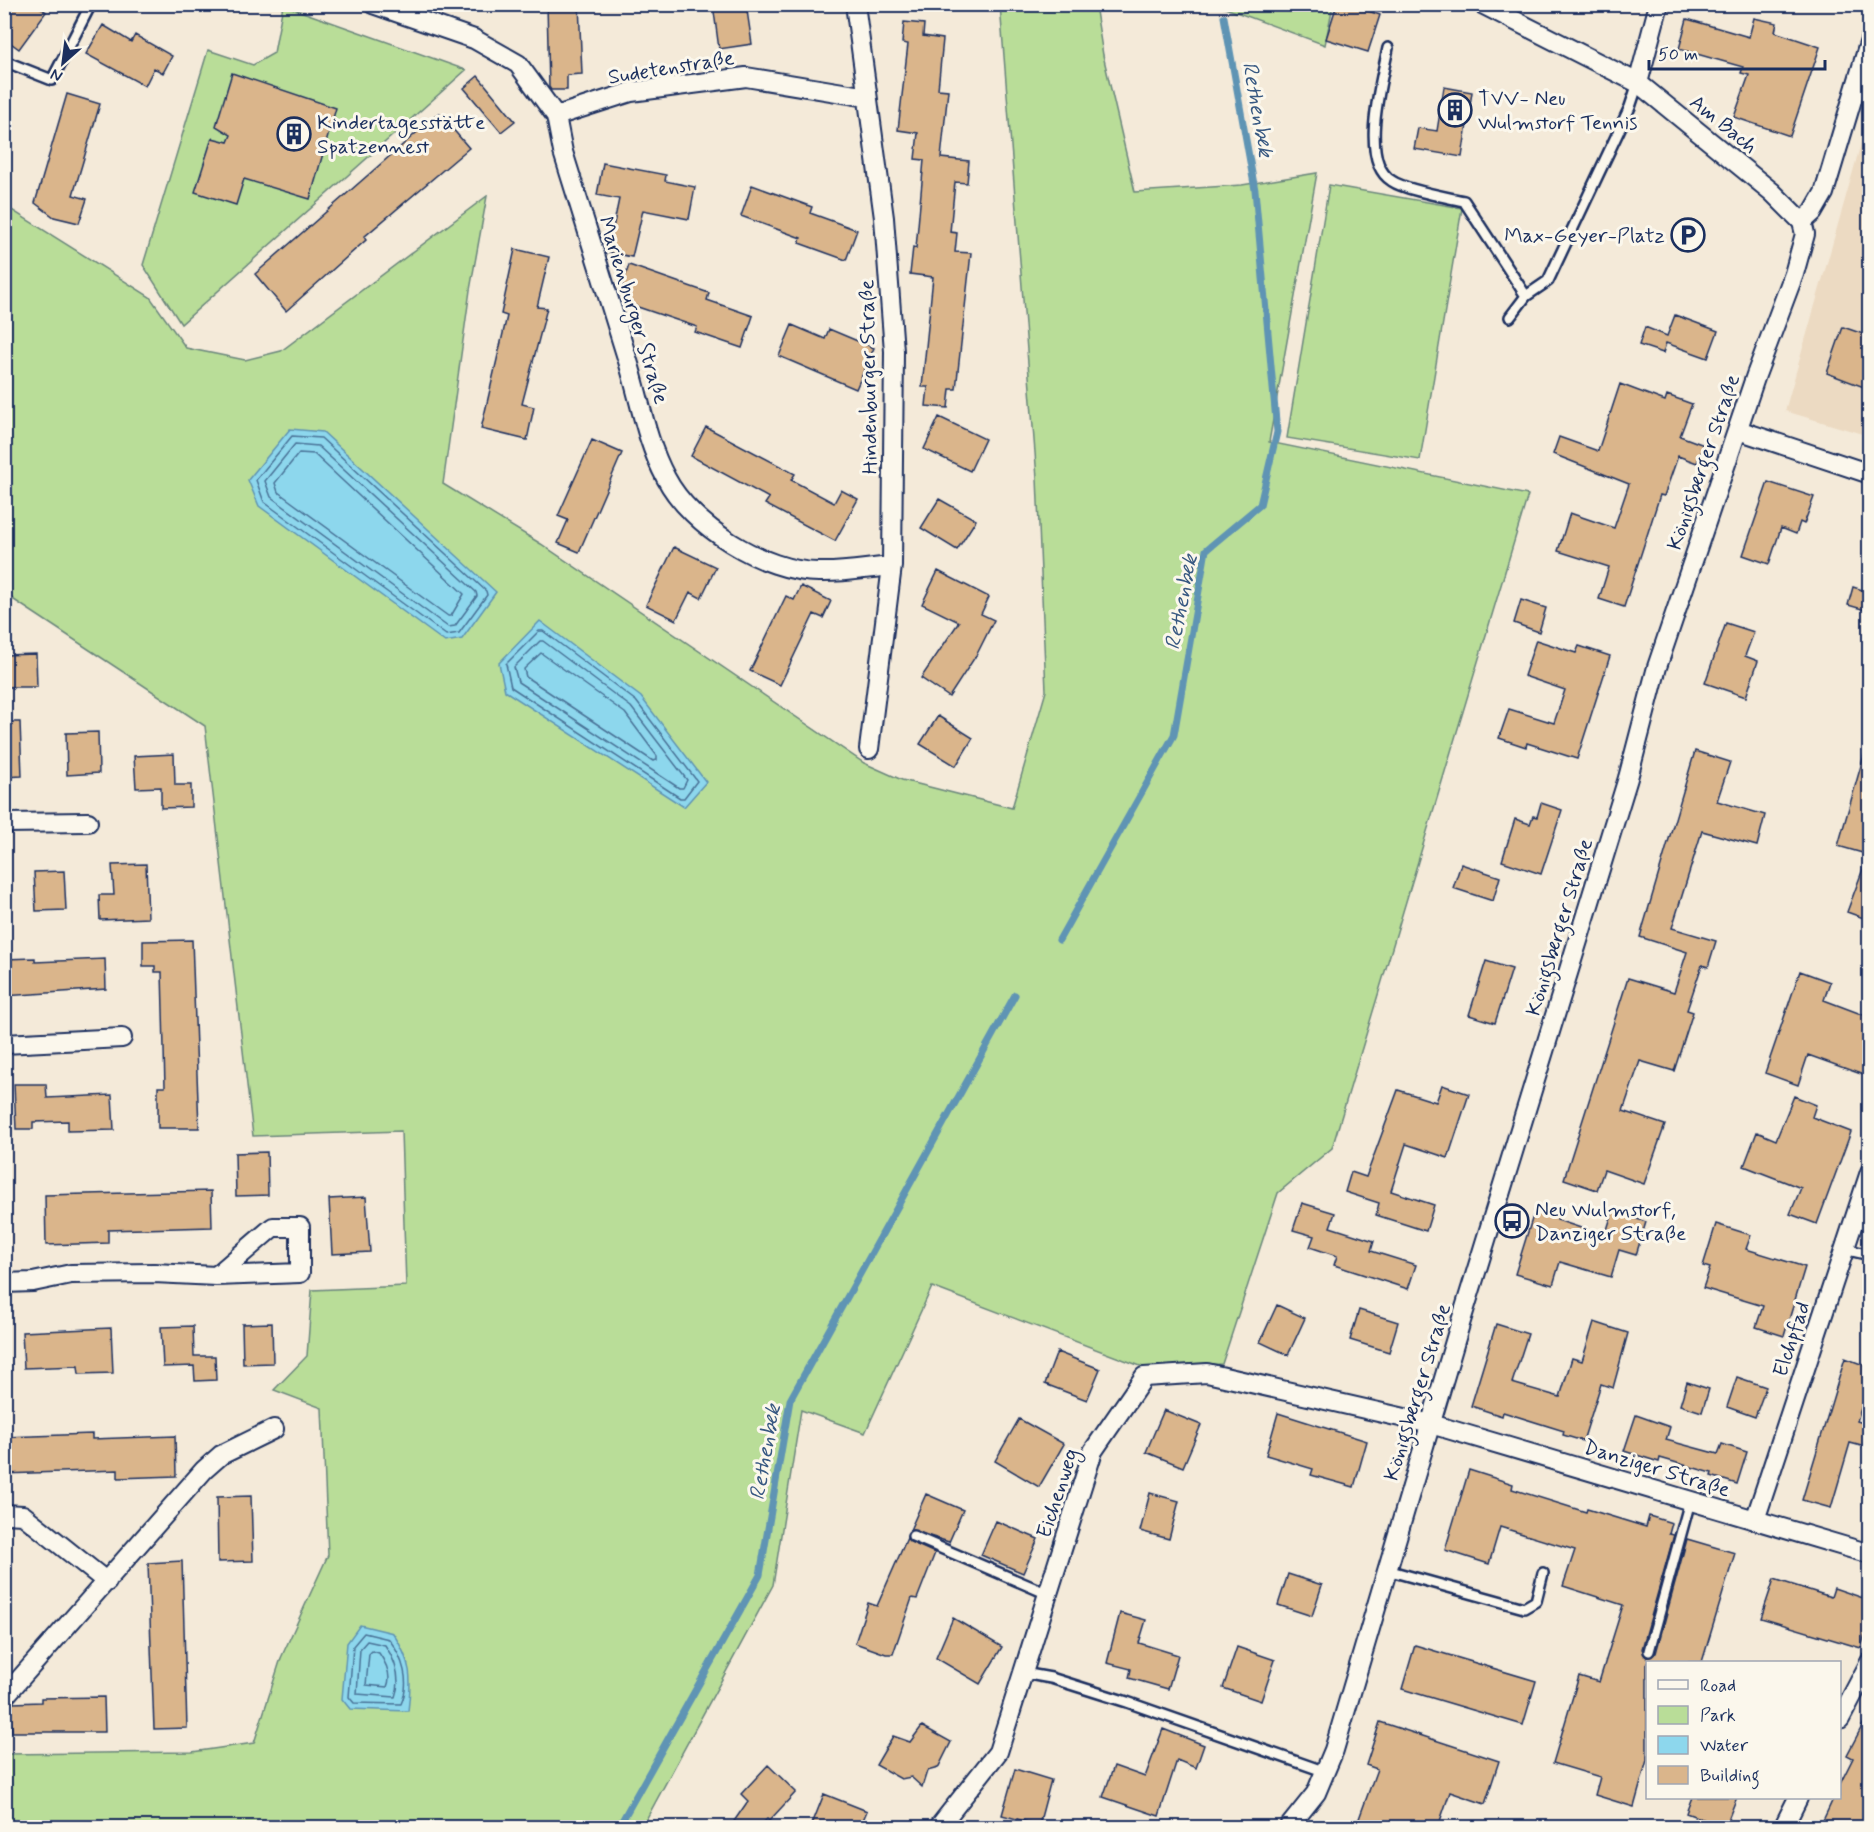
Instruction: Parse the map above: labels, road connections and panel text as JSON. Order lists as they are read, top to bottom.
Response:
{
  "streets": {
    "street": [
      "Sudetenstraße",
      "Am Bach",
      "Marienburger Straße",
      "Hindenburger Straße",
      "Königsberger Straße",
      "Elchpfad",
      "Danziger Straße",
      "Eichenweg"
    ]
  },
  "crossings": [
    ["Sudetenstraße", "Marienburger Straße"],
    ["Sudetenstraße", "Hindenburger Straße"],
    ["Am Bach", "Königsberger Straße"],
    ["Marienburger Straße", "Hindenburger Straße"],
    ["Königsberger Straße", "Danziger Straße"],
    ["Königsberger Straße", "Eichenweg"],
    ["Elchpfad", "Danziger Straße"],
    ["Danziger Straße", "Eichenweg"]
  ],
  "water": ["Rethenbek"],
  "places": {
    "building": ["TVV- Neu Wulmstorf Tennis", "Kindertagesstätte Spatzennest"],
    "parking": ["Max-Geyer-Platz"],
    "bus stop": ["Neu Wulmstorf, Danziger Straße"]
  },
  "legend": [
    "Road",
    "Park",
    "Water",
    "Building"
  ],
  "scale_bar": "50 m",
  "north": "bottom left"
}
